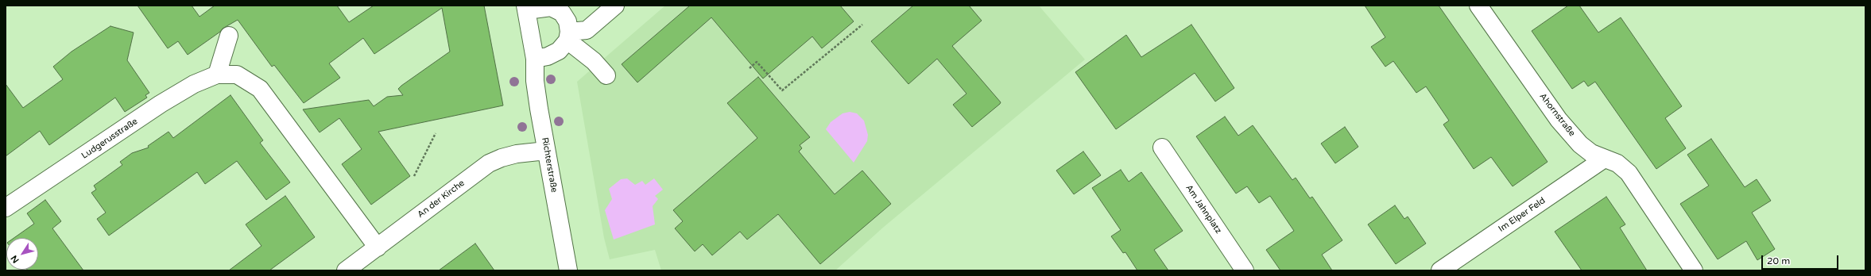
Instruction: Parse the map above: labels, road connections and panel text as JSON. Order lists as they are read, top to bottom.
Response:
{
  "streets": {
    "street": [
      "Ahornstraße",
      "Ludgerusstraße",
      "Richterstraße",
      "An der Kirche",
      "Am Jahnplatz",
      "Im Elper Feld"
    ]
  },
  "crossings": [
    ["Ahornstraße", "Im Elper Feld"],
    ["Ludgerusstraße", "An der Kirche"],
    ["Richterstraße", "An der Kirche"]
  ],
  "scale_bar": "20 m",
  "north": "bottom left"
}
